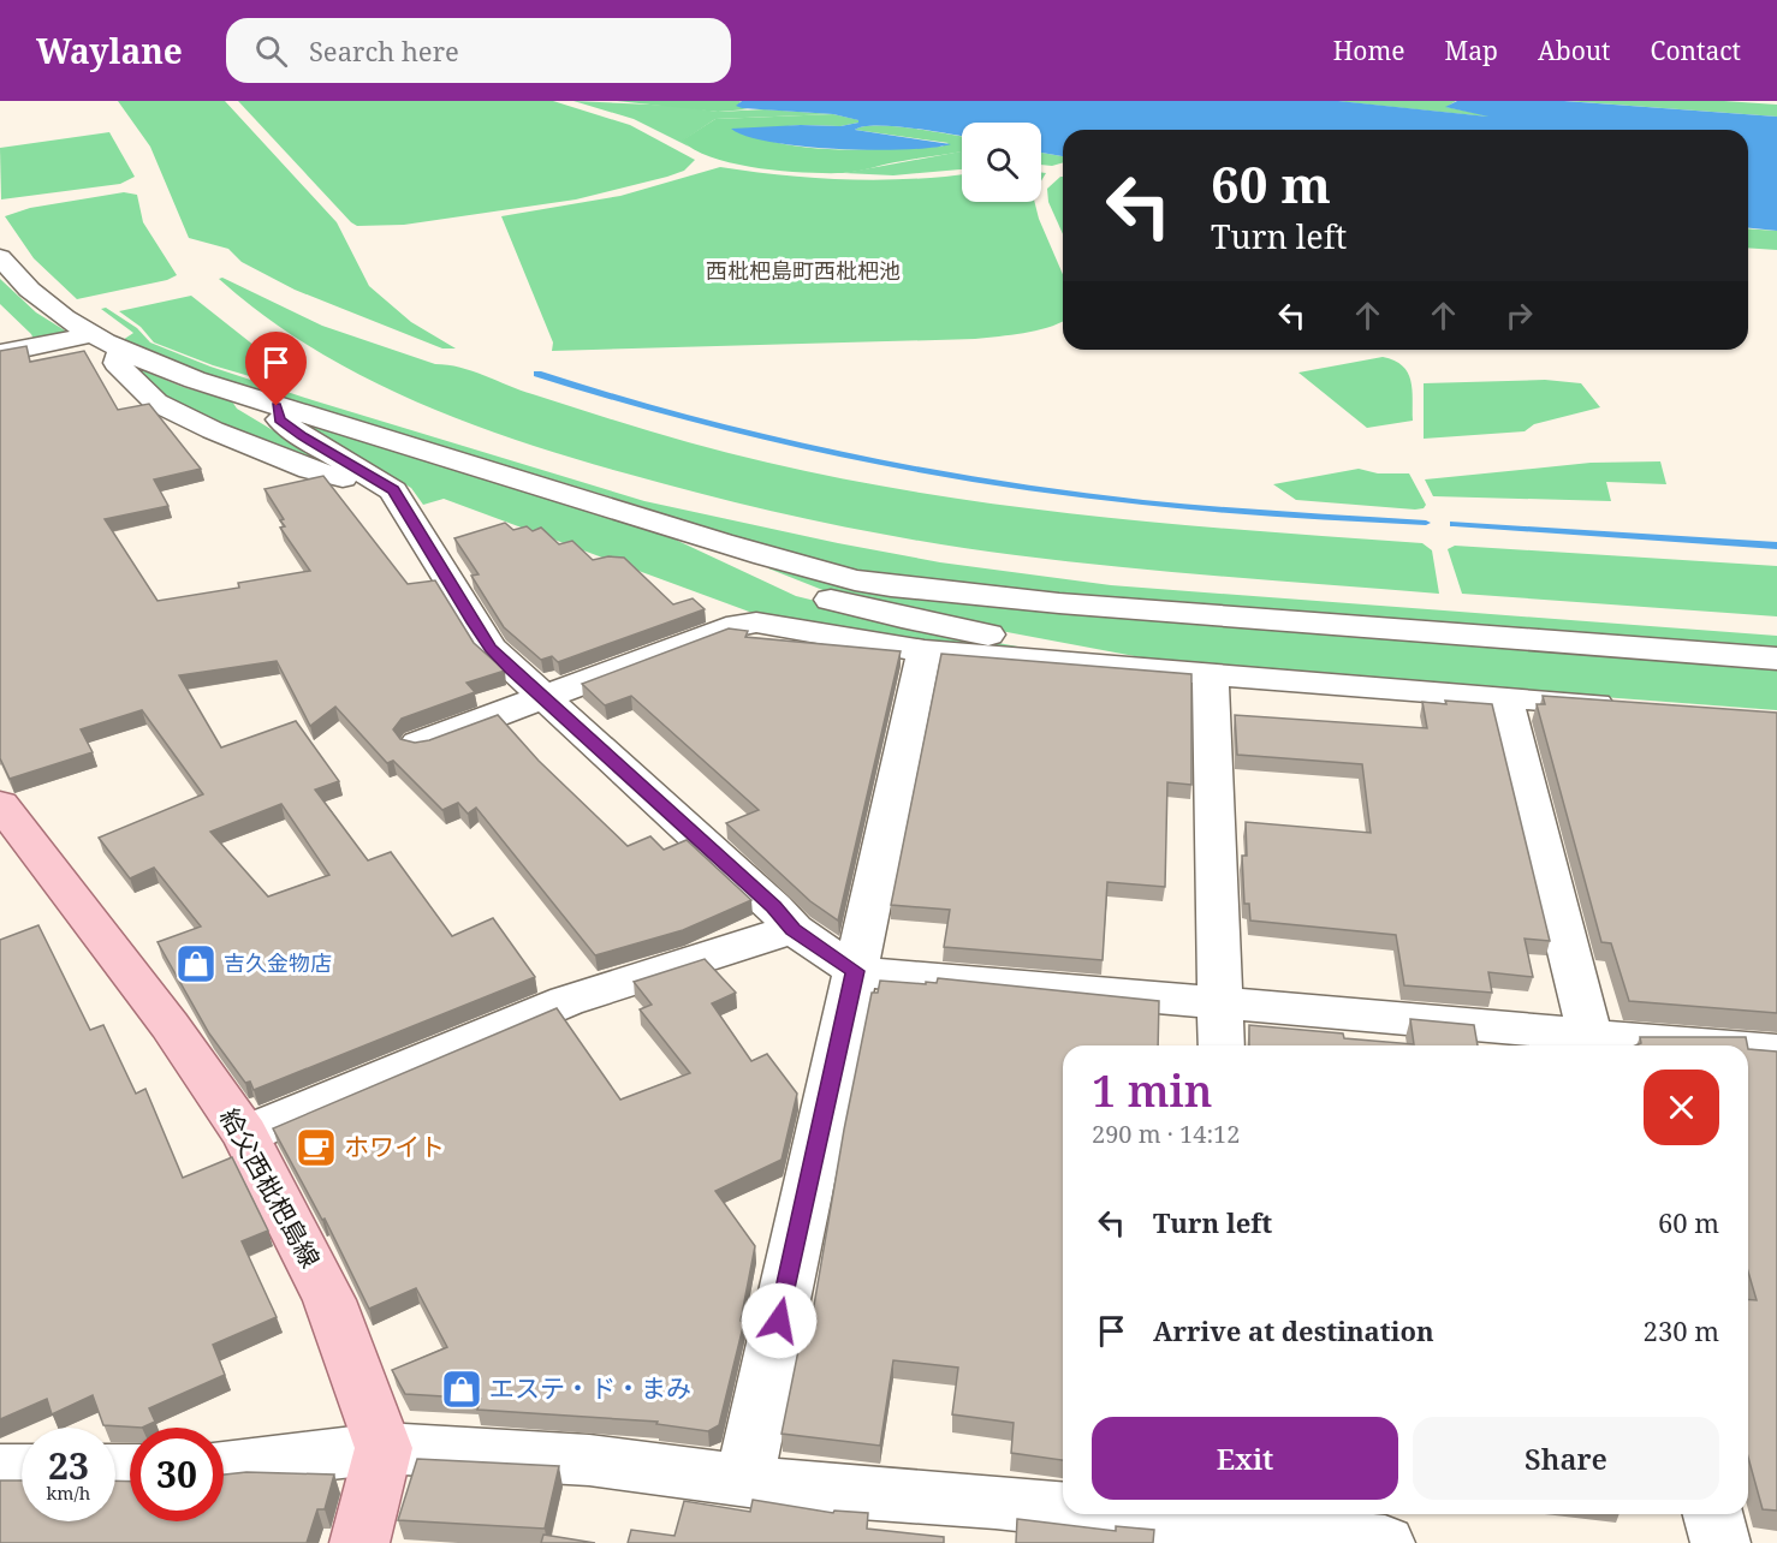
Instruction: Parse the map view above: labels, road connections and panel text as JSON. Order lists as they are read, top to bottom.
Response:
{
  "streets": {
    "main road": ["給父西枇杷島線"]
  },
  "districts": ["西枇杷島町西枇杷池"],
  "places": {
    "shop": ["吉久金物店", "エステ・ド・まみ"],
    "cafe": ["ホワイト"]
  },
  "page": {
    "header": "Waylane",
    "search": "Search here",
    "nav": [
      "Home",
      "Map",
      "About",
      "Contact"
    ],
    "turn": ["60 m", "Turn left"],
    "heading": ["1 min", "290 m · 14:12"],
    "list": [
      {
        "name": "Turn left",
        "value": "60 m"
      },
      {
        "name": "Arrive at destination",
        "value": "230 m"
      }
    ],
    "buttons": ["Exit", "Share"],
    "speed": "23 km/h",
    "limit": "30"
  }
}
